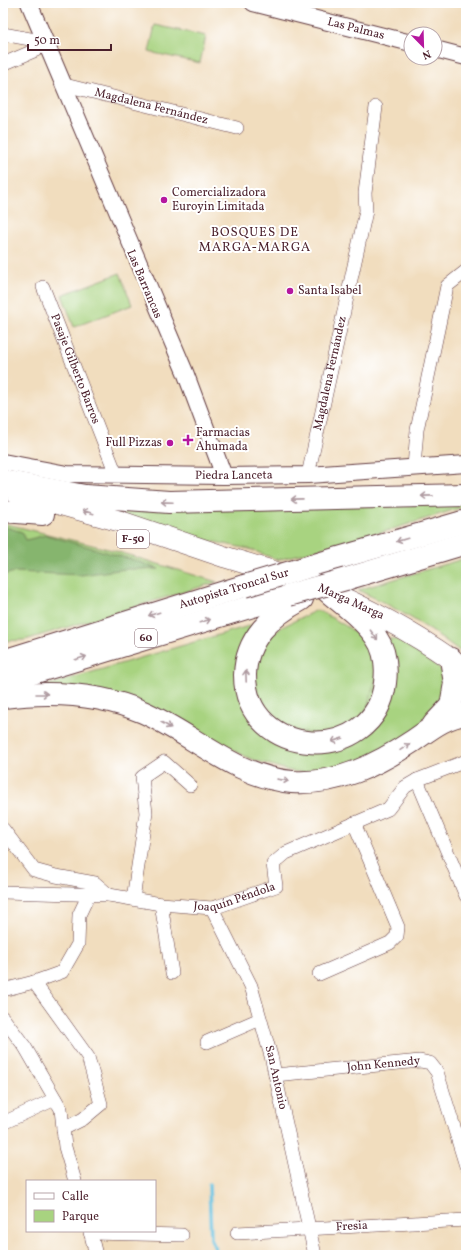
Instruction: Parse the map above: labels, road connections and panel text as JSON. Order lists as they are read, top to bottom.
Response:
{
  "streets": {
    "highway": ["Autopista Troncal Sur", "60"],
    "main road": ["F-50", "Marga Marga"],
    "street": [
      "Las Palmas",
      "Magdalena Fernández",
      "Las Barrancas",
      "Pasaje Gilberto Barros",
      "Piedra Lanceta",
      "Joaquín Péndola",
      "John Kennedy",
      "San Antonio",
      "Fresia"
    ]
  },
  "crossings": [
    ["Magdalena Fernández", "Las Barrancas"],
    ["Magdalena Fernández", "Piedra Lanceta"],
    ["Las Barrancas", "Piedra Lanceta"],
    ["Pasaje Gilberto Barros", "Piedra Lanceta"],
    ["Joaquín Péndola", "San Antonio"],
    ["John Kennedy", "San Antonio"],
    ["San Antonio", "Fresia"]
  ],
  "districts": ["BOSQUES DE MARGA-MARGA"],
  "places": {
    "other": ["Comercializadora Euroyin Limitada", "Santa Isabel", "Full Pizzas"],
    "health": ["Farmacias Ahumada"]
  },
  "legend": ["Calle", "Parque"],
  "scale_bar": "50 m",
  "north": "bottom right"
}
